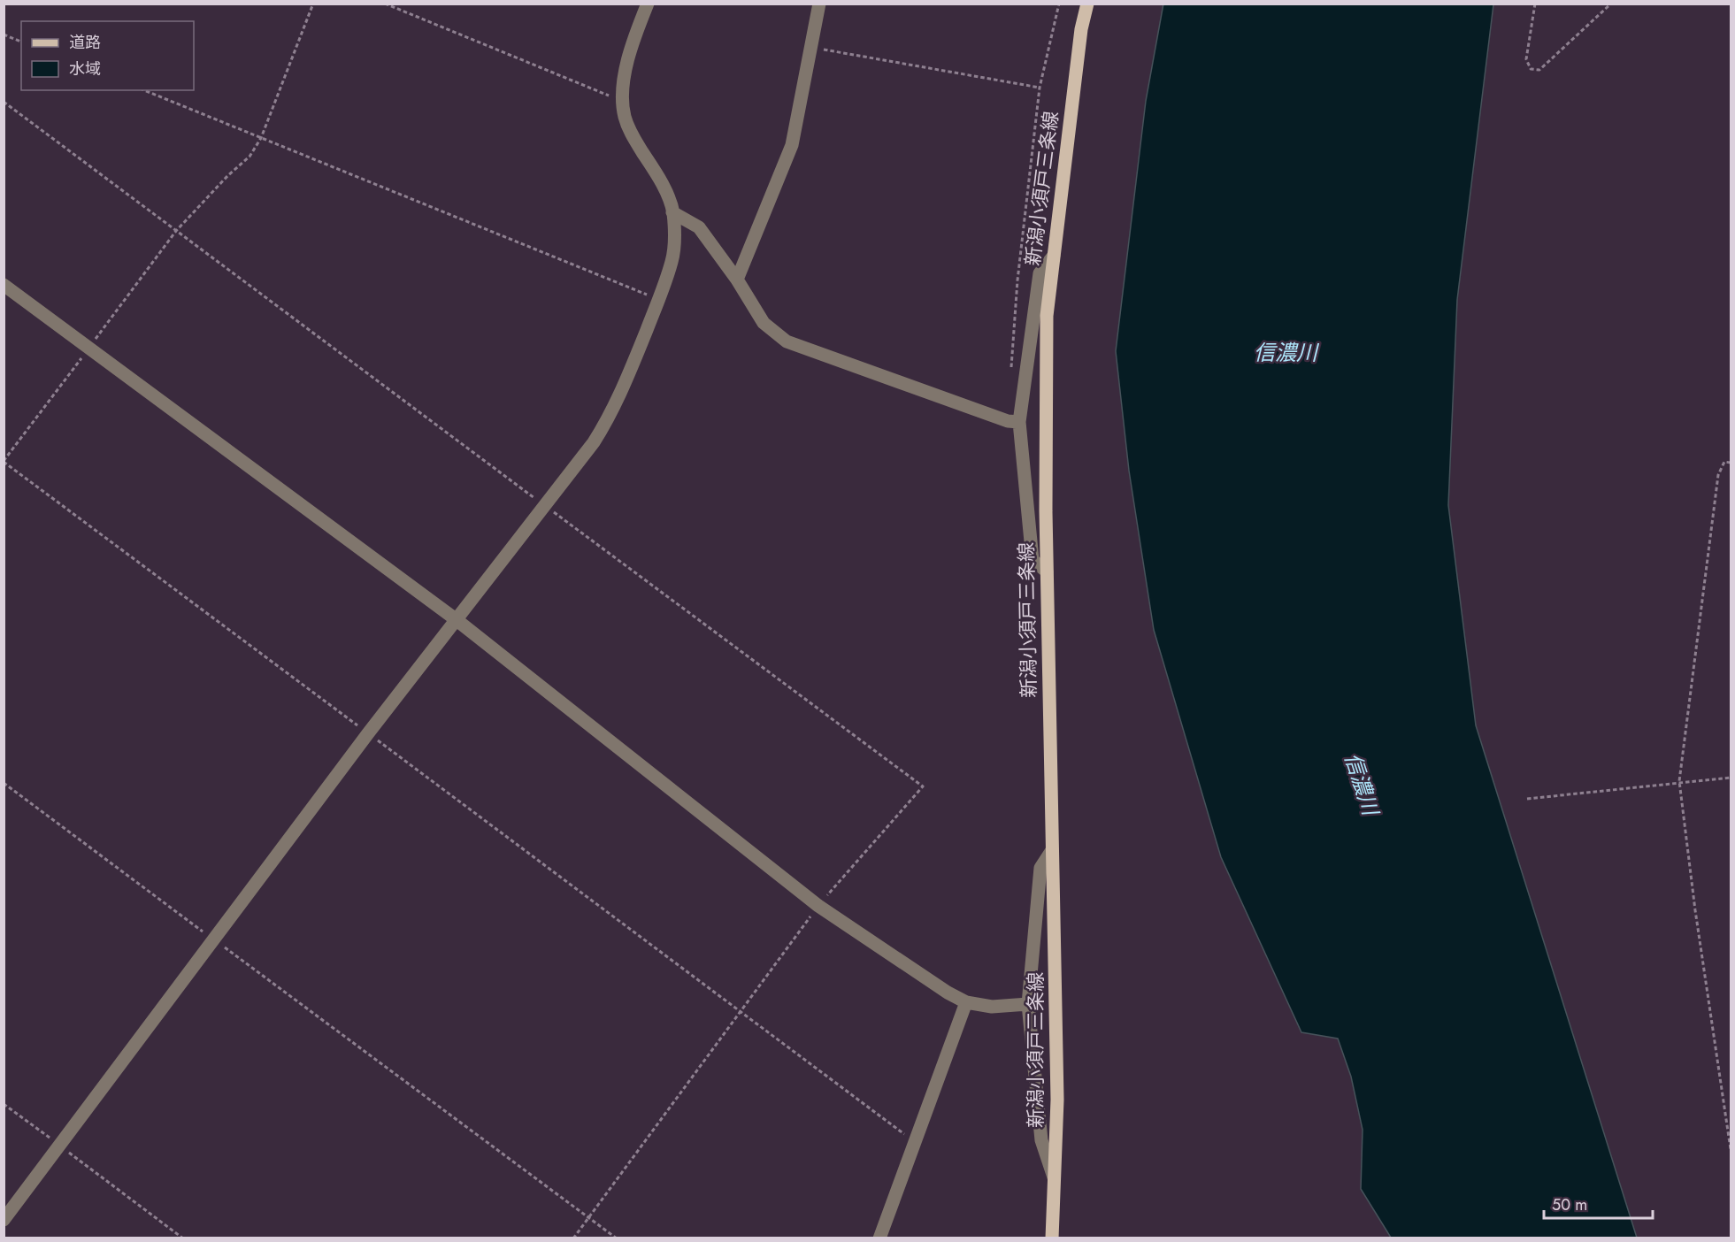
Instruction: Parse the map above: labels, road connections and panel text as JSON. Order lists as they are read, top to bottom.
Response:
{
  "streets": {
    "main road": ["新潟小須戸三条線"]
  },
  "water": ["信濃川"],
  "legend": ["道路", "水域"],
  "scale_bar": "50 m"
}
